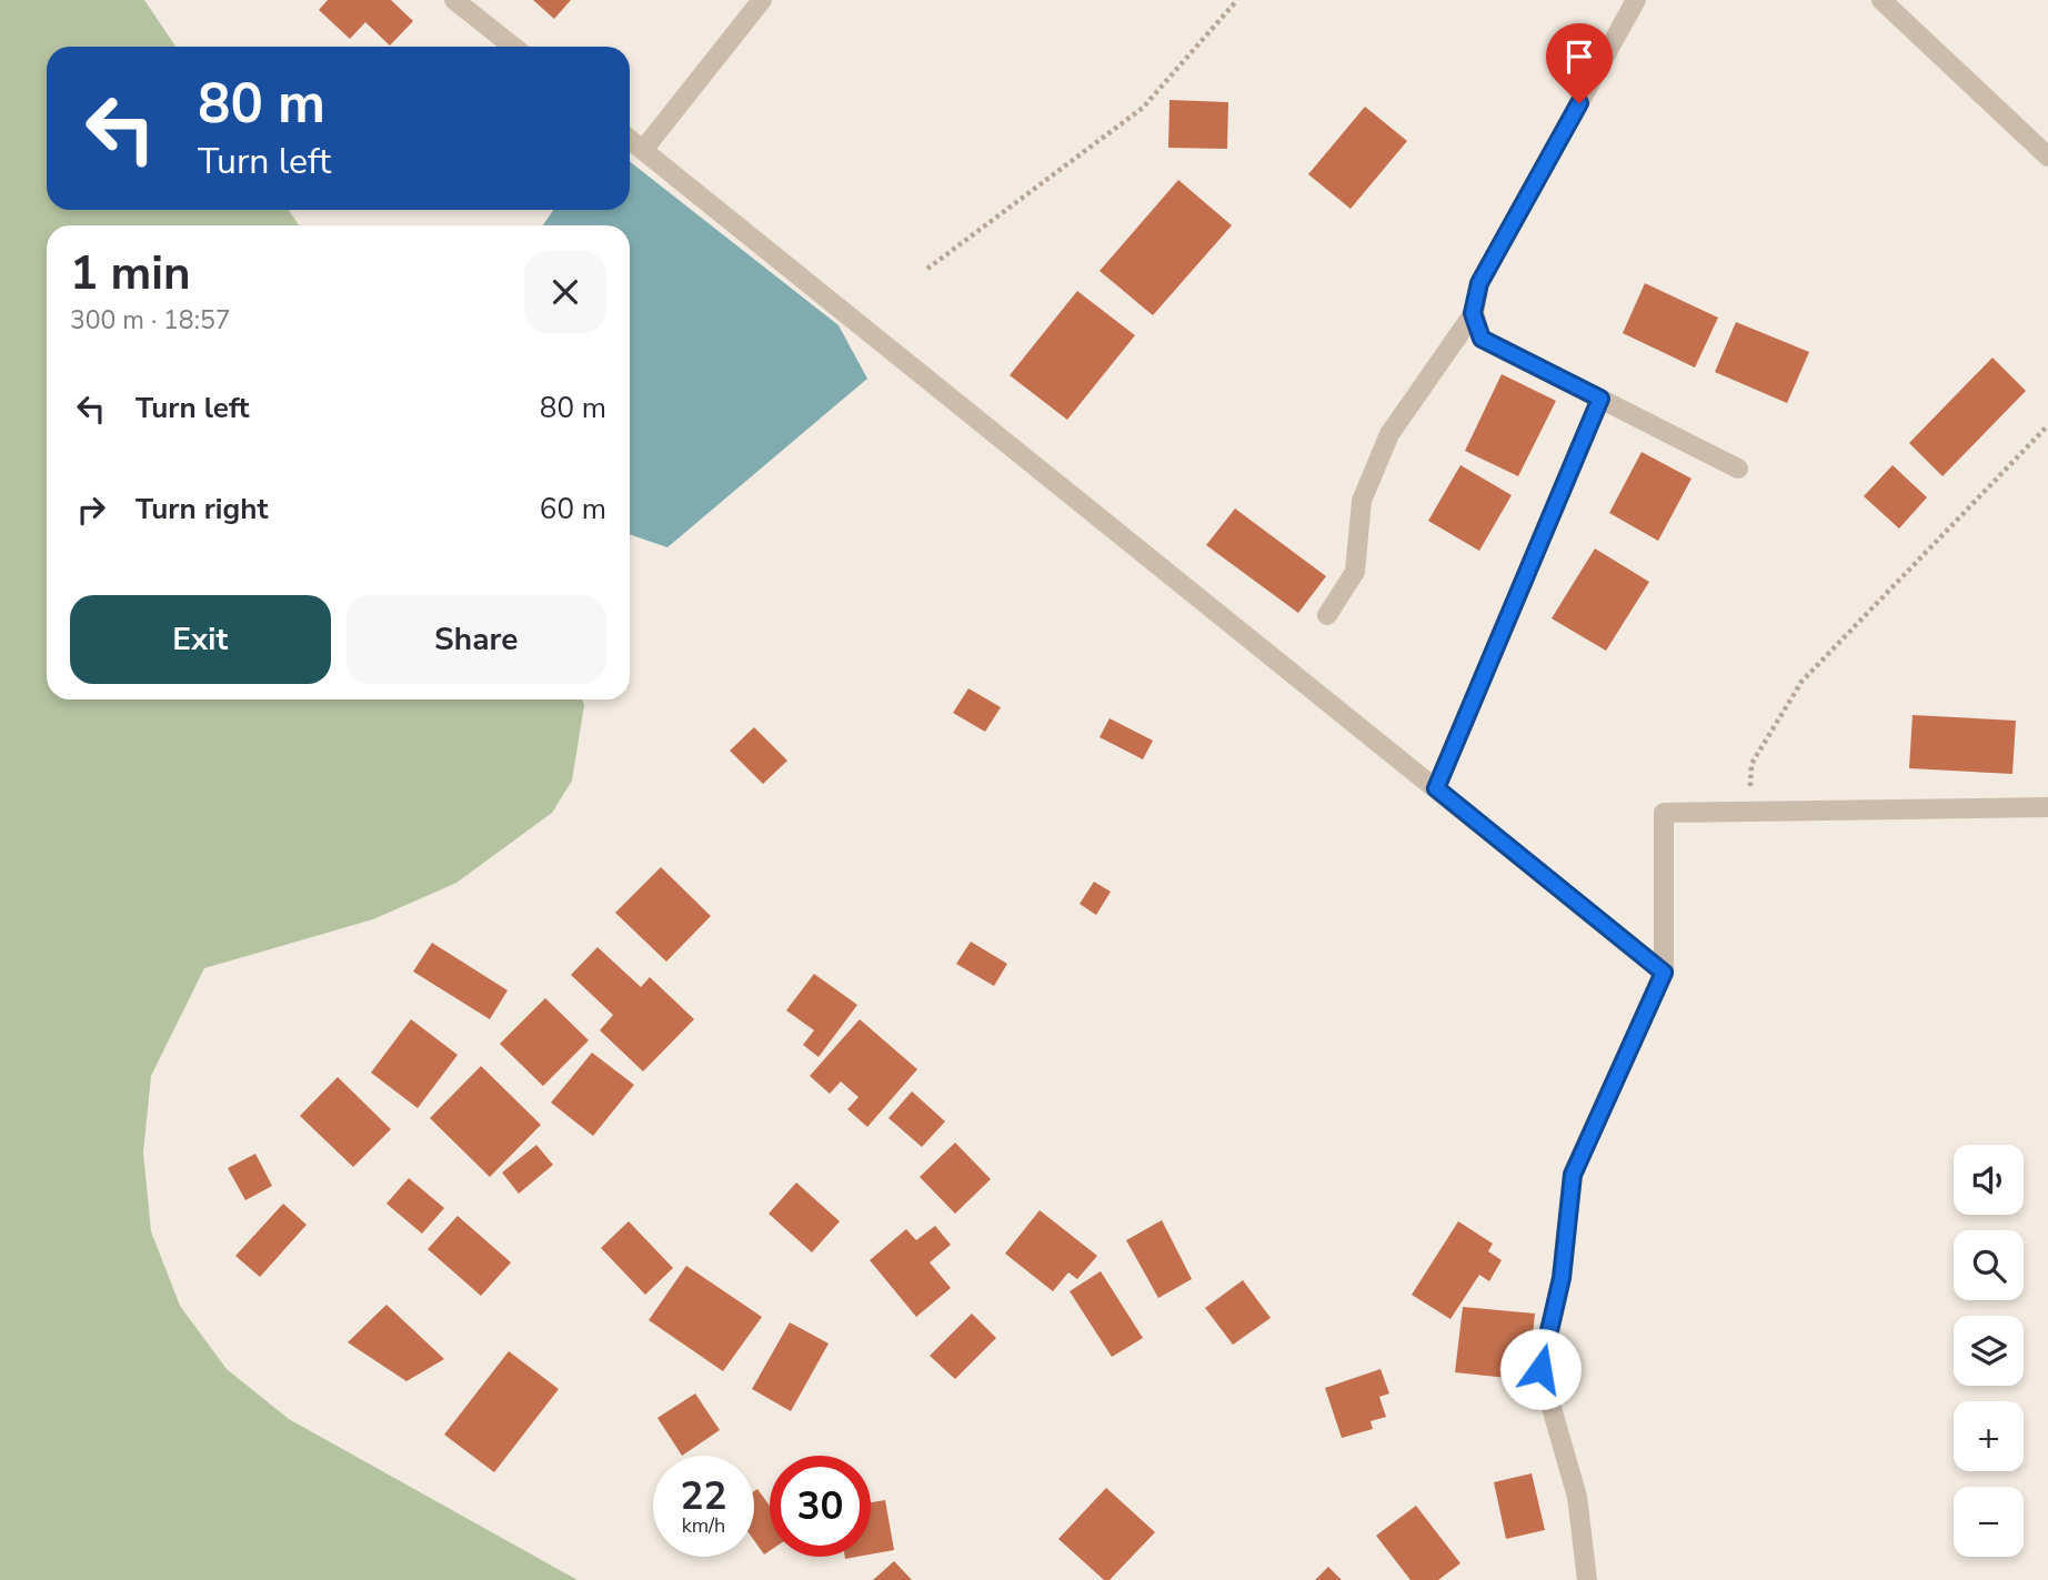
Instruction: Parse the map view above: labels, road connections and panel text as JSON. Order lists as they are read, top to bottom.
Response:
{
  "page": {
    "turn": ["80 m", "Turn left"],
    "heading": ["1 min", "300 m · 18:57"],
    "list": [
      {
        "name": "Turn left",
        "value": "80 m"
      },
      {
        "name": "Turn right",
        "value": "60 m"
      }
    ],
    "buttons": ["Exit", "Share"],
    "map_buttons": ["+", "−"],
    "speed": "22 km/h",
    "limit": "30"
  }
}
